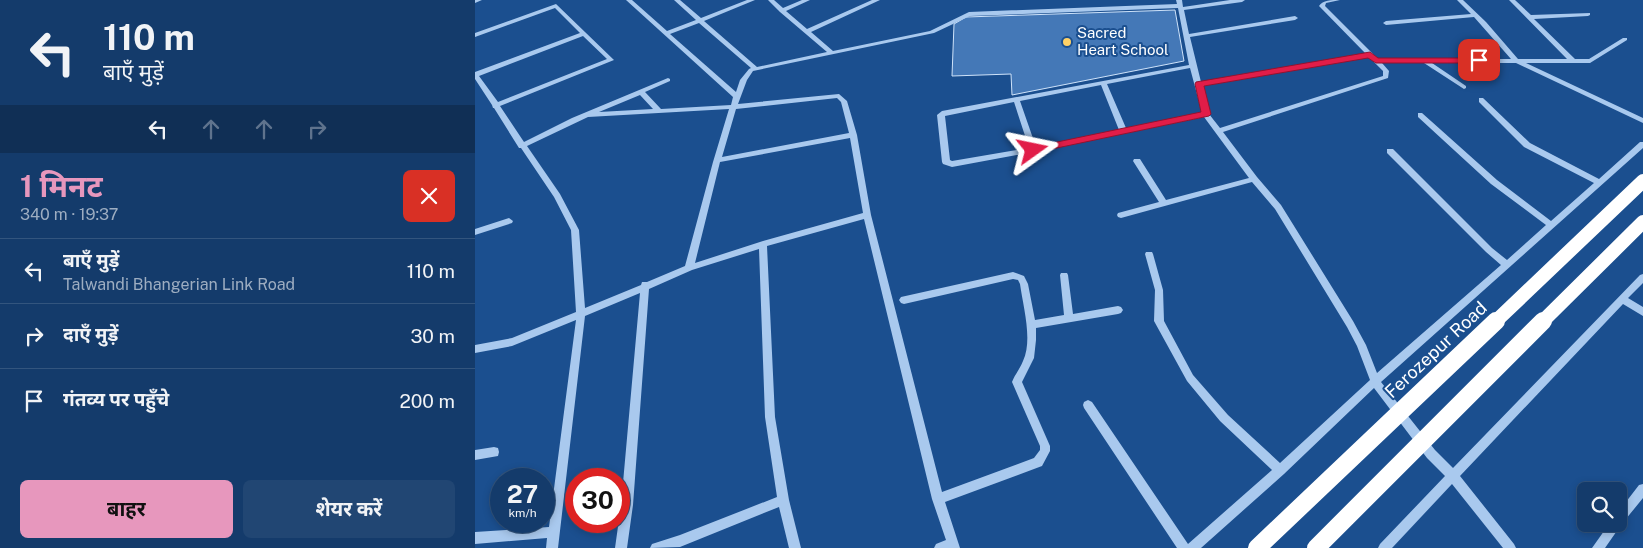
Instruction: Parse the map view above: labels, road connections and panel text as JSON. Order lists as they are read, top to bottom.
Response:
{
  "streets": {
    "highway": ["Ferozepur Road"]
  },
  "places": ["Sacred Heart School"],
  "page": {
    "turn": ["110 m", "बाएँ मुड़ें"],
    "heading": ["1 मिनट", "340 m · 19:37"],
    "list": [
      {
        "name": "बाएँ मुड़ें",
        "note": "Talwandi Bhangerian Link Road",
        "value": "110 m"
      },
      {
        "name": "दाएँ मुड़ें",
        "value": "30 m"
      },
      {
        "name": "गंतव्य पर पहुँचे",
        "value": "200 m"
      }
    ],
    "speed": "27 km/h",
    "limit": "30",
    "buttons": ["बाहर", "शेयर करें"]
  }
}
